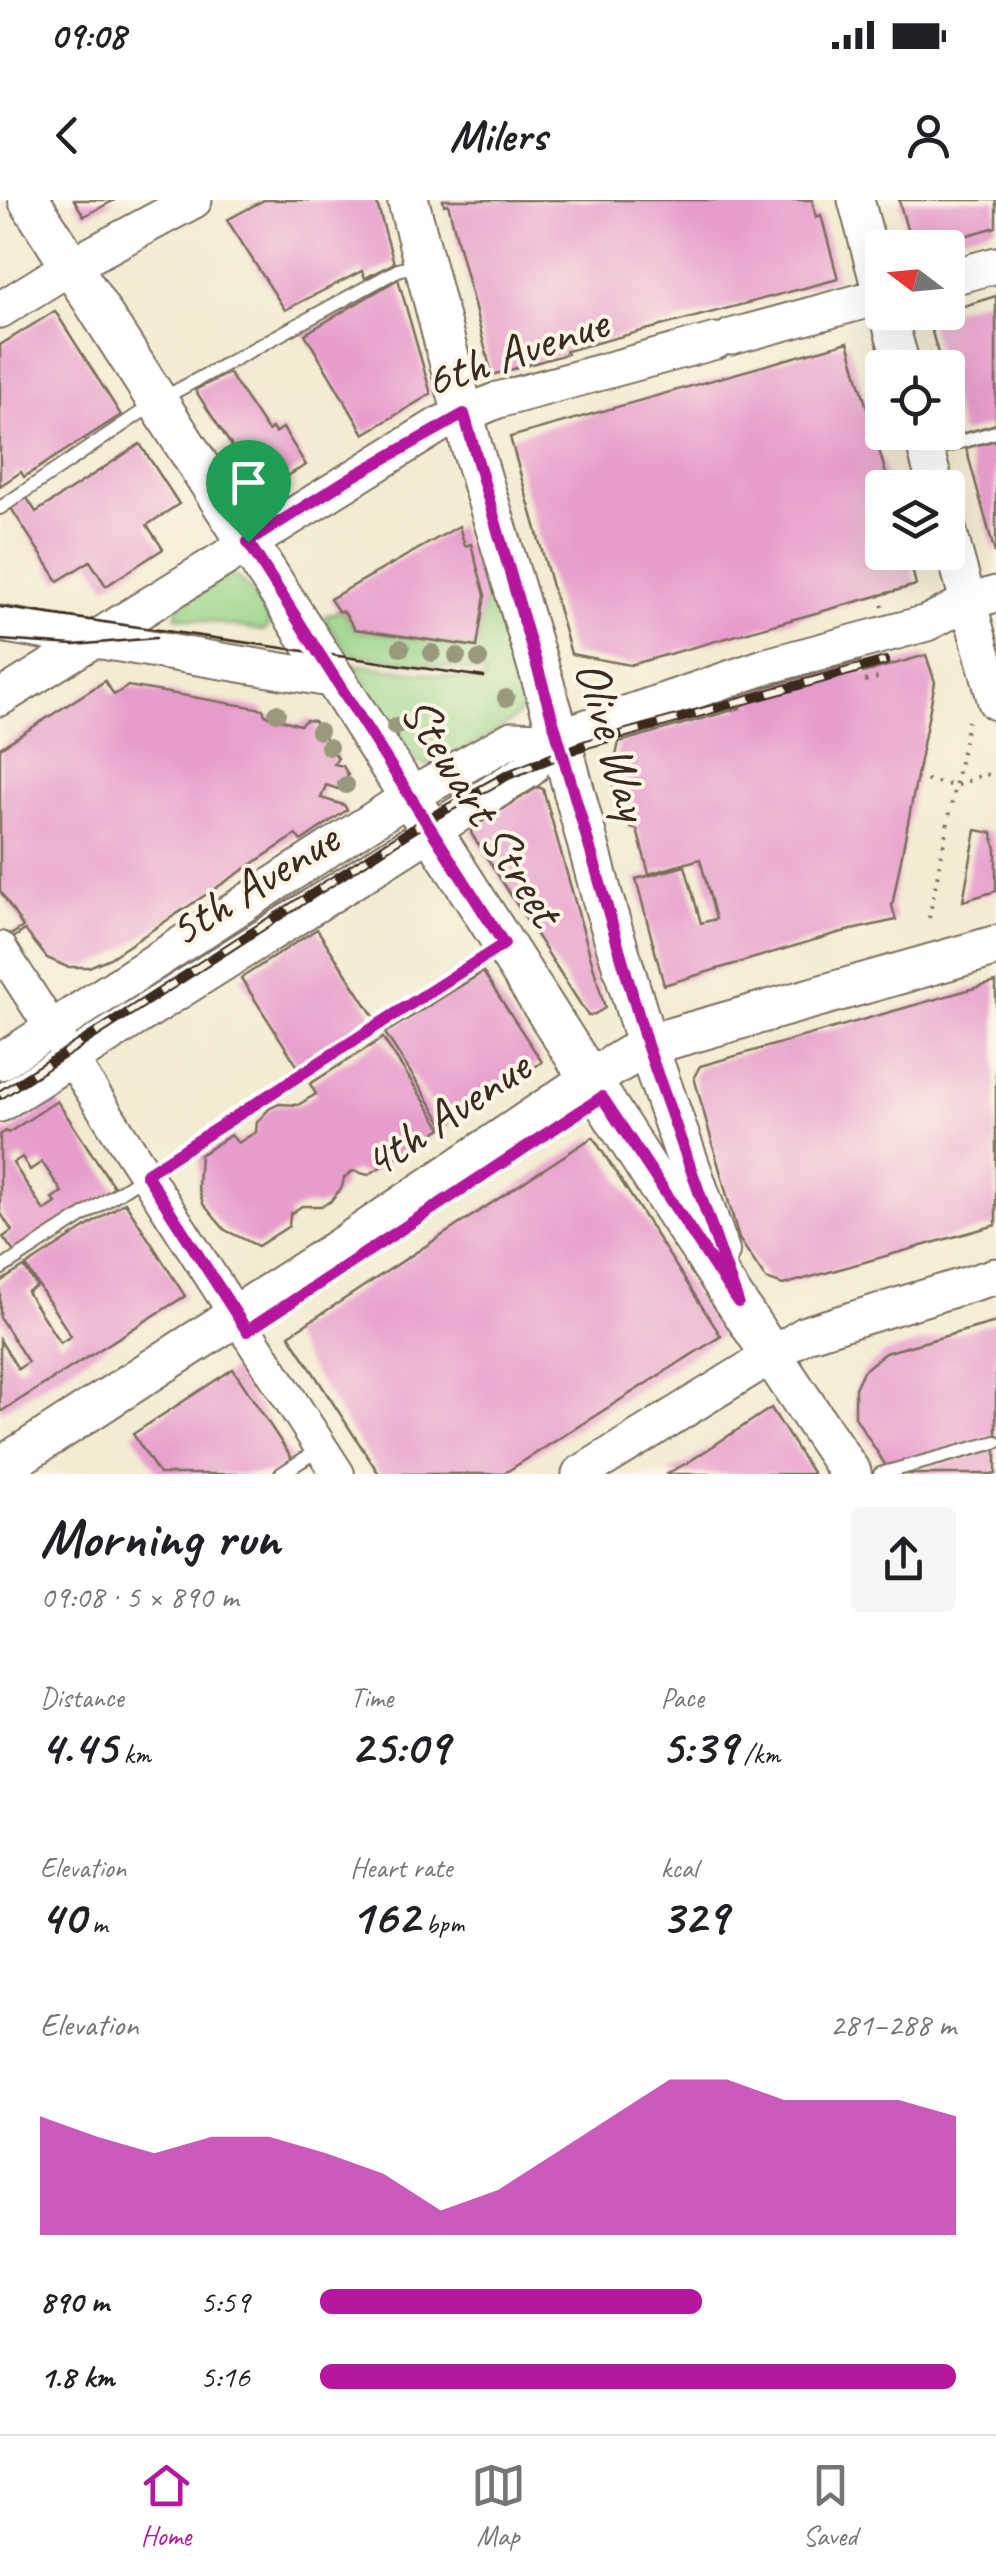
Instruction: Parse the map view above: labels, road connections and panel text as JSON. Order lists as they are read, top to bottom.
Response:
{
  "streets": {
    "main road": [
      "6th Avenue",
      "Olive Way",
      "Stewart Street",
      "5th Avenue",
      "4th Avenue"
    ]
  },
  "crossings": [
    ["6th Avenue", "Olive Way"],
    ["6th Avenue", "Stewart Street"],
    ["Olive Way", "Stewart Street"],
    ["Olive Way", "5th Avenue"],
    ["Olive Way", "4th Avenue"],
    ["Stewart Street", "5th Avenue"],
    ["Stewart Street", "4th Avenue"]
  ],
  "north": "left",
  "page": {
    "status": "09:08",
    "header": "Milers",
    "heading": ["Morning run", "09:08 · 5 × 890 m"],
    "stats": [
      ["Distance", "4.45 km"],
      ["Time", "25:09"],
      ["Pace", "5:39 /km"],
      ["Elevation", "40 m"],
      ["Heart rate", "162 bpm"],
      ["kcal", "329"]
    ],
    "chart": ["Elevation", "281–288 m"],
    "list": [
      {
        "name": "890 m",
        "note": "5:59"
      },
      {
        "name": "1.8 km",
        "note": "5:16"
      }
    ],
    "tabs": ["Home", "Map", "Saved"]
  }
}
